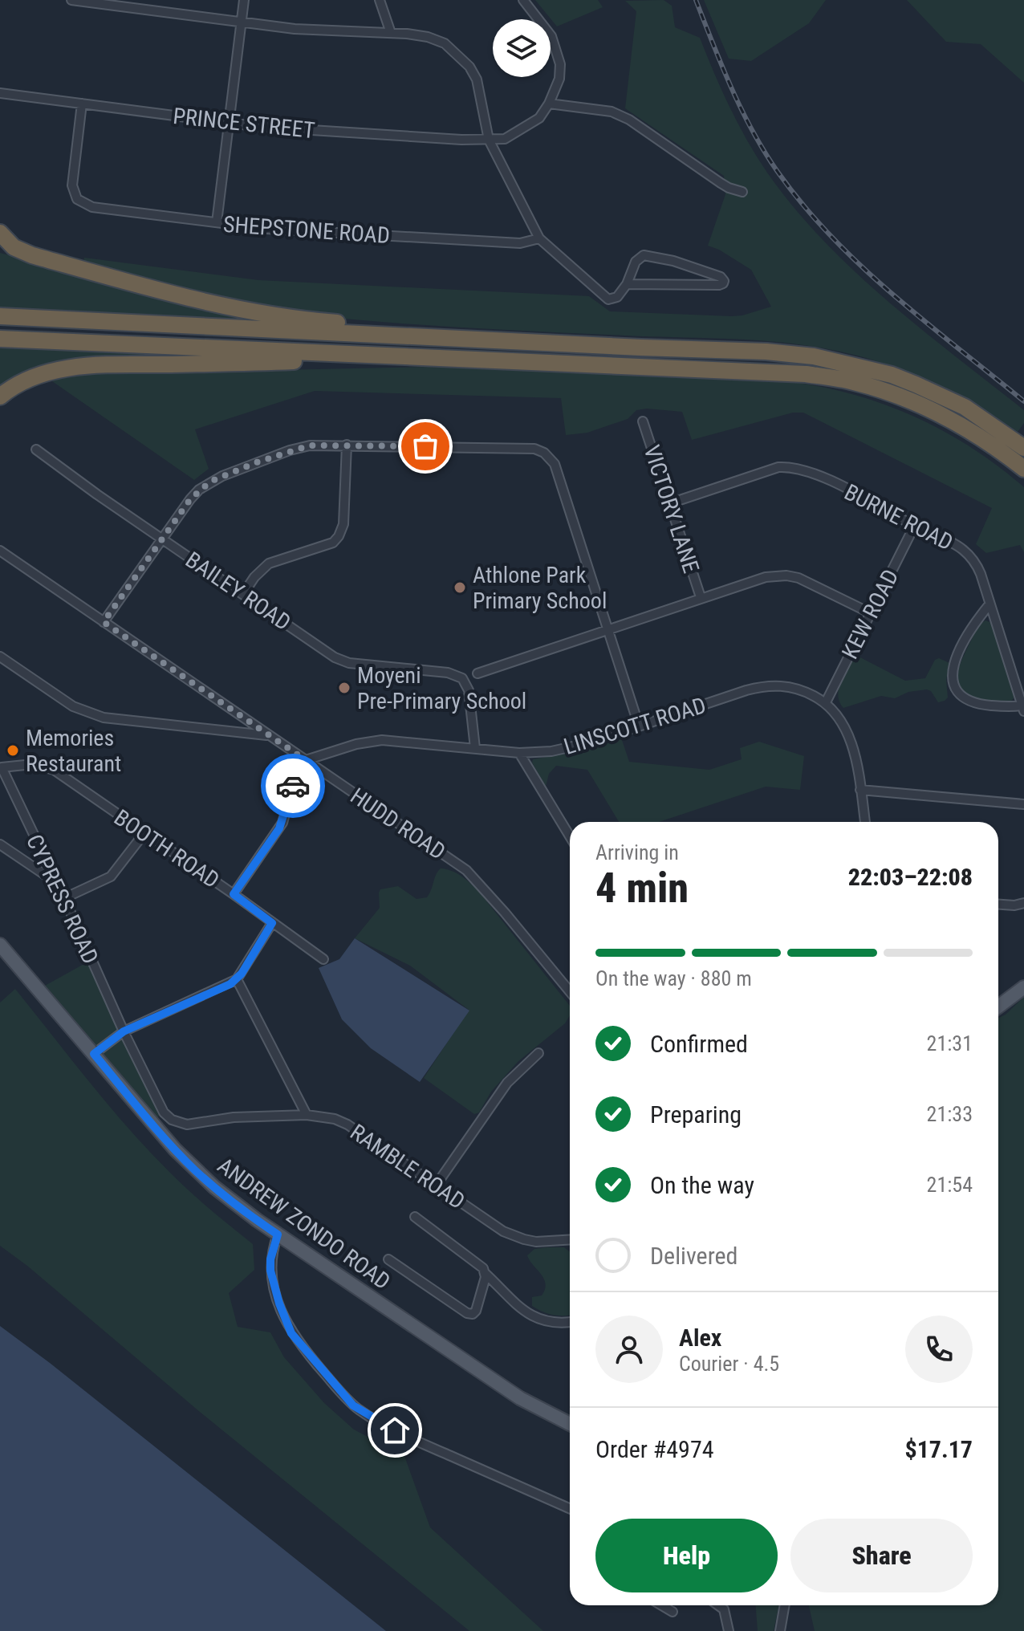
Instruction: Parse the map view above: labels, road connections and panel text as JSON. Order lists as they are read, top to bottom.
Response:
{
  "streets": {
    "main road": ["ANDREW ZONDO ROAD"],
    "street": [
      "PRINCE STREET",
      "SHEPSTONE ROAD",
      "VICTORY LANE",
      "BURNE ROAD",
      "BAILEY ROAD",
      "KEW ROAD",
      "LINSCOTT ROAD",
      "HUDD ROAD",
      "BOOTH ROAD",
      "CYPRESS ROAD",
      "RAMBLE ROAD"
    ]
  },
  "crossings": [
    ["PRINCE STREET", "SHEPSTONE ROAD"],
    ["VICTORY LANE", "BURNE ROAD"],
    ["BURNE ROAD", "KEW ROAD"],
    ["BAILEY ROAD", "LINSCOTT ROAD"],
    ["KEW ROAD", "LINSCOTT ROAD"],
    ["LINSCOTT ROAD", "HUDD ROAD"],
    ["BOOTH ROAD", "CYPRESS ROAD"],
    ["CYPRESS ROAD", "RAMBLE ROAD"]
  ],
  "places": ["Athlone Park Primary School", "Moyeni Pre-Primary School", "Memories Restaurant"],
  "page": {
    "heading": ["4 min", "Arriving in", "22:03–22:08"],
    "panel": [
      "Alex",
      "Courier · 4.5",
      "Order #4974",
      "$17.17"
    ],
    "bar": "On the way · 880 m",
    "list": [
      ["Confirmed", "21:31"],
      ["Preparing", "21:33"],
      ["On the way", "21:54"],
      "Delivered"
    ],
    "buttons": ["Help", "Share"]
  }
}
